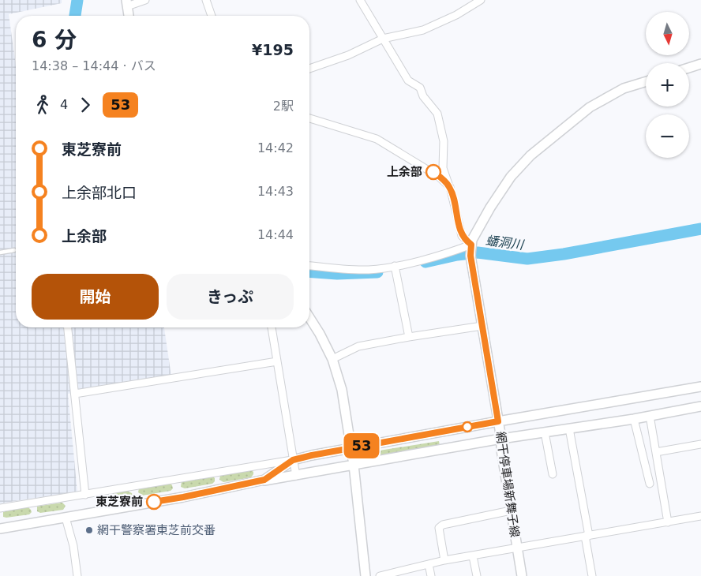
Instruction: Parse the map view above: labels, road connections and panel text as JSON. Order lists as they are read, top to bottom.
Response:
{
  "streets": {
    "street": ["網干停車場新舞子線"]
  },
  "water": ["蟠洞川"],
  "places": ["上余部", "東芝寮前", "網干警察署東芝前交番"],
  "lines": ["bus line 53"],
  "north": "bottom",
  "page": {
    "on_map": "53",
    "map_buttons": ["+", "−"],
    "heading": ["6 分", "14:38 – 14:44 · バス", "¥195"],
    "legs": ["4", "53", "2駅"],
    "list": [
      {
        "name": "東芝寮前",
        "value": "14:42"
      },
      {
        "name": "上余部北口",
        "value": "14:43"
      },
      {
        "name": "上余部",
        "value": "14:44"
      }
    ],
    "buttons": ["開始", "きっぷ"]
  }
}
